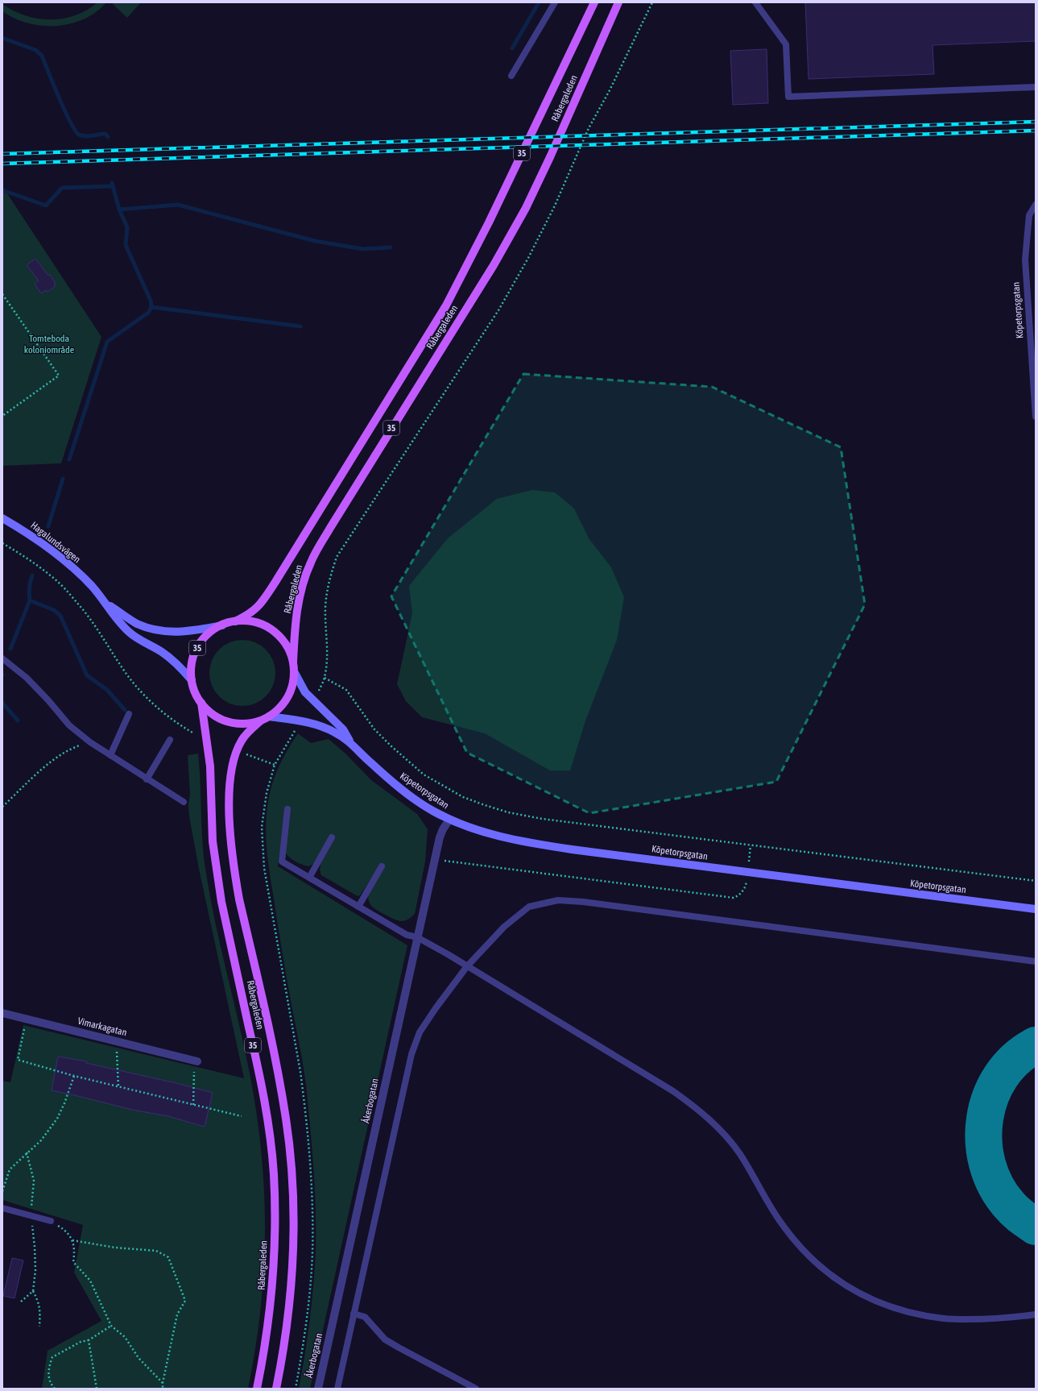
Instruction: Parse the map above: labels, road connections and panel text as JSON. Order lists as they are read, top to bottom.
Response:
{
  "streets": {
    "main road": ["Råbergaleden", "35"],
    "street": [
      "Köpetorpsgatan",
      "Hagalundsvägen",
      "Vimarkagatan",
      "Åkerbogatan"
    ]
  },
  "crossings": [
    ["Råbergaleden", "35"],
    ["Råbergaleden", "Köpetorpsgatan"],
    ["Råbergaleden", "Hagalundsvägen"],
    ["35", "Köpetorpsgatan"],
    ["35", "Hagalundsvägen"],
    ["Köpetorpsgatan", "Hagalundsvägen"],
    ["Köpetorpsgatan", "Åkerbogatan"]
  ],
  "parks": ["Tomteboda koloniområde"]
}
